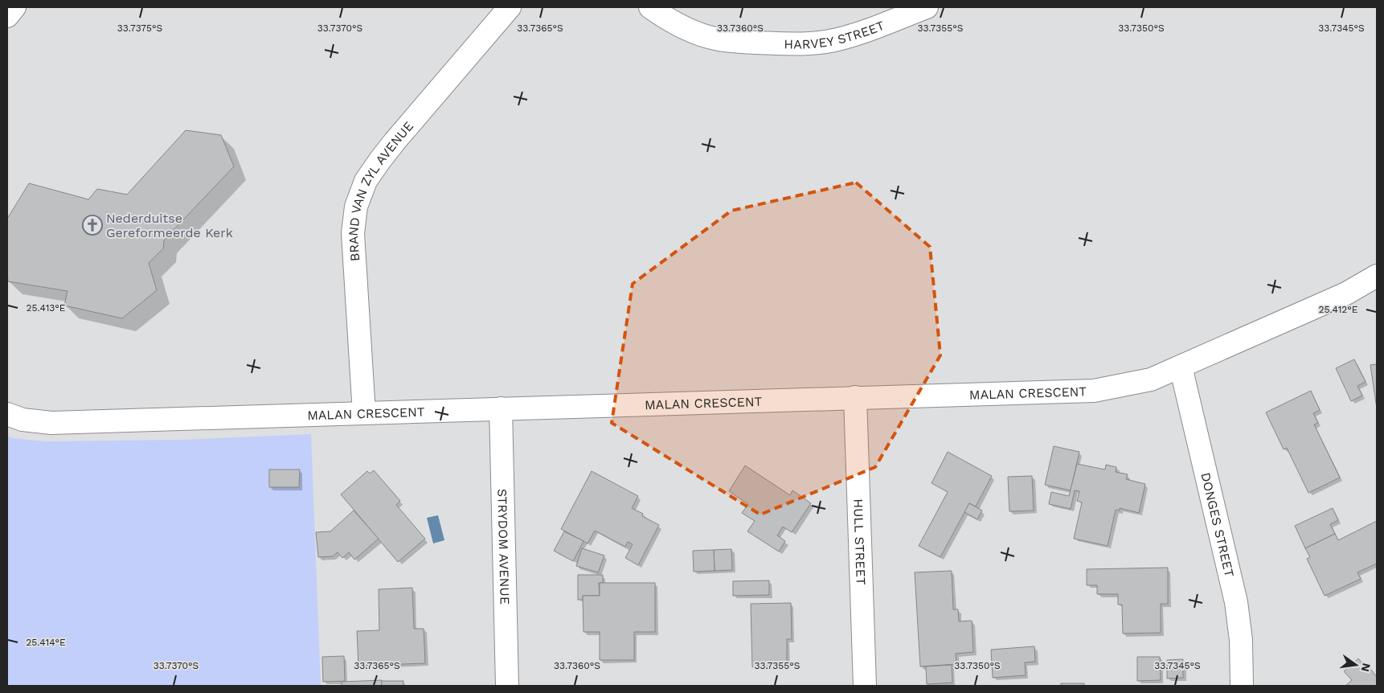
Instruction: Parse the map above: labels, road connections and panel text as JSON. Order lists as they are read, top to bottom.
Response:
{
  "streets": {
    "street": [
      "HARVEY STREET",
      "BRAND VAN ZYL AVENUE",
      "MALAN CRESCENT",
      "DONGES STREET",
      "HULL STREET",
      "STRYDOM AVENUE"
    ]
  },
  "crossings": [
    ["BRAND VAN ZYL AVENUE", "MALAN CRESCENT"],
    ["MALAN CRESCENT", "DONGES STREET"],
    ["MALAN CRESCENT", "HULL STREET"],
    ["MALAN CRESCENT", "STRYDOM AVENUE"]
  ],
  "places": {
    "church": ["Nederduitse Gereformeerde Kerk"]
  },
  "north": "right",
  "coordinates": [
    "33.7375°S",
    "33.7370°S",
    "33.7365°S",
    "33.7360°S",
    "33.7355°S",
    "33.7350°S",
    "33.7345°S",
    "25.413°E",
    "25.412°E",
    "25.414°E"
  ]
}
